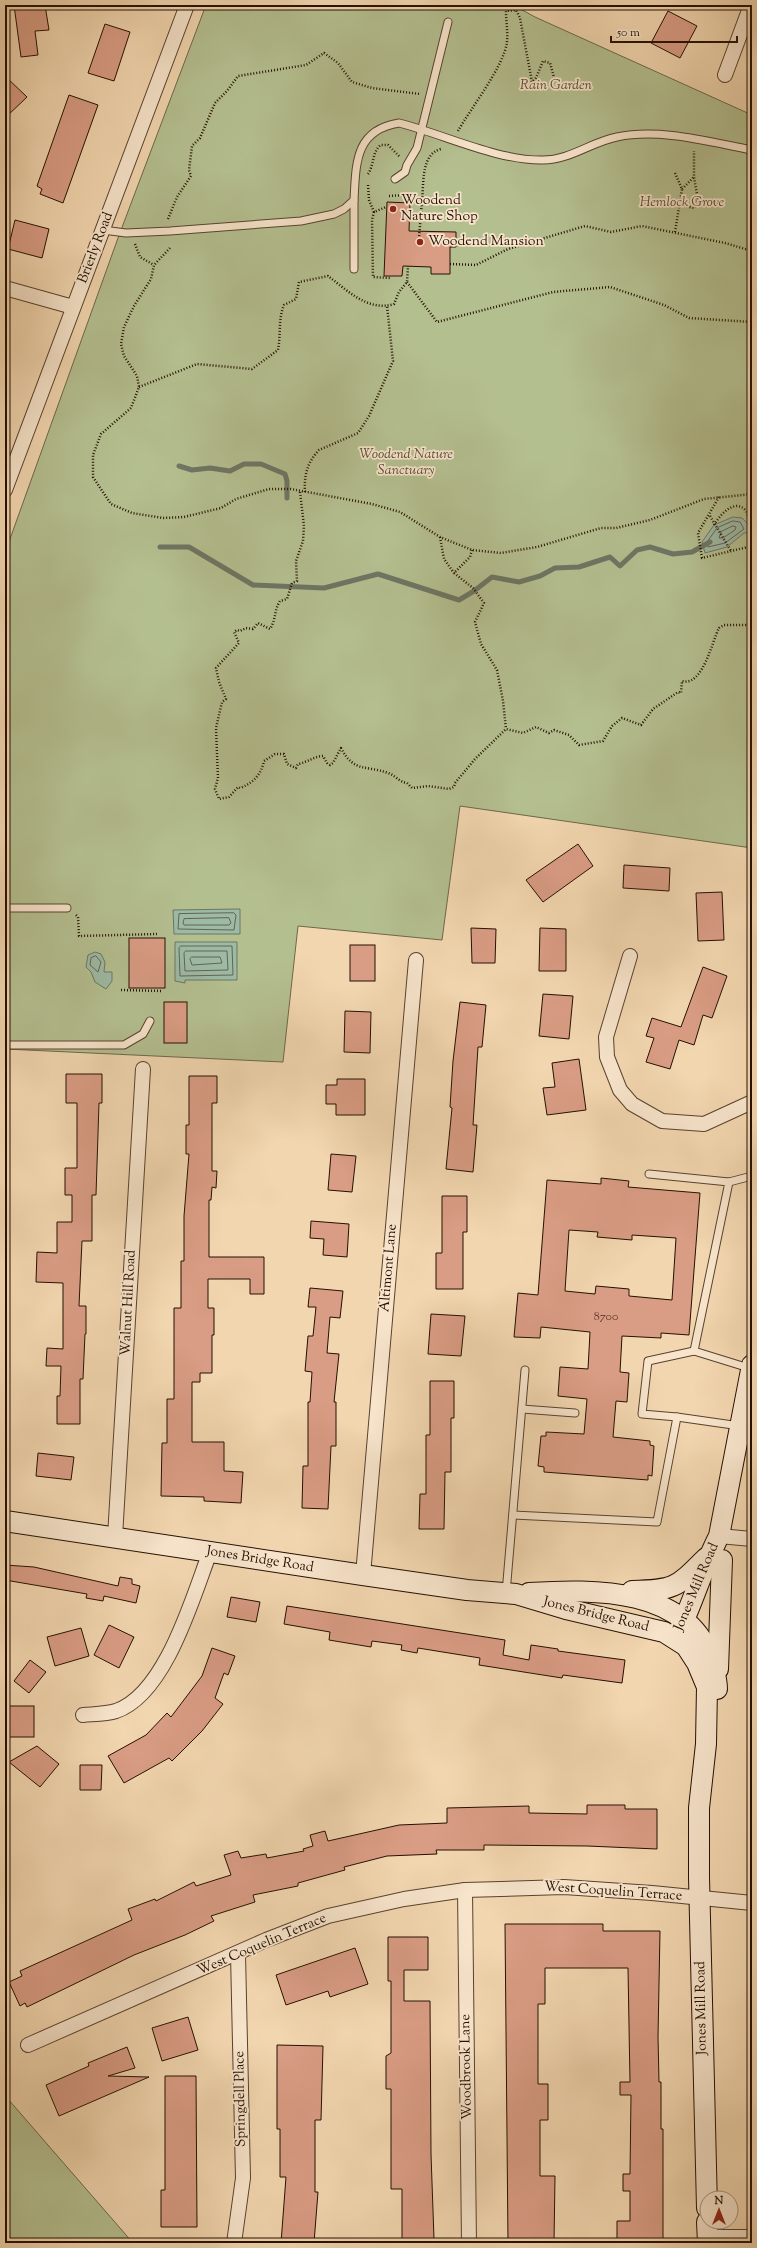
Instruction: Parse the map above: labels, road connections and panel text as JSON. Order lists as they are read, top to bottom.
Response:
{
  "streets": {
    "main road": ["Jones Bridge Road", "Jones Mill Road"],
    "street": [
      "Brierly Road",
      "Altimont Lane",
      "Walnut Hill Road",
      "West Coquelin Terrace",
      "Woodbrook Lane",
      "Springdell Place"
    ]
  },
  "crossings": [
    ["Altimont Lane", "Jones Bridge Road"],
    ["Walnut Hill Road", "Jones Bridge Road"],
    ["Jones Bridge Road", "Jones Mill Road"],
    ["Jones Mill Road", "West Coquelin Terrace"],
    ["West Coquelin Terrace", "Woodbrook Lane"],
    ["West Coquelin Terrace", "Springdell Place"]
  ],
  "parks": ["Rain Garden", "Hemlock Grove", "Woodend Nature Sanctuary"],
  "places": ["Woodend Nature Shop", "Woodend Mansion"],
  "house_numbers": ["8700"],
  "scale_bar": "50 m",
  "north": "top"
}
